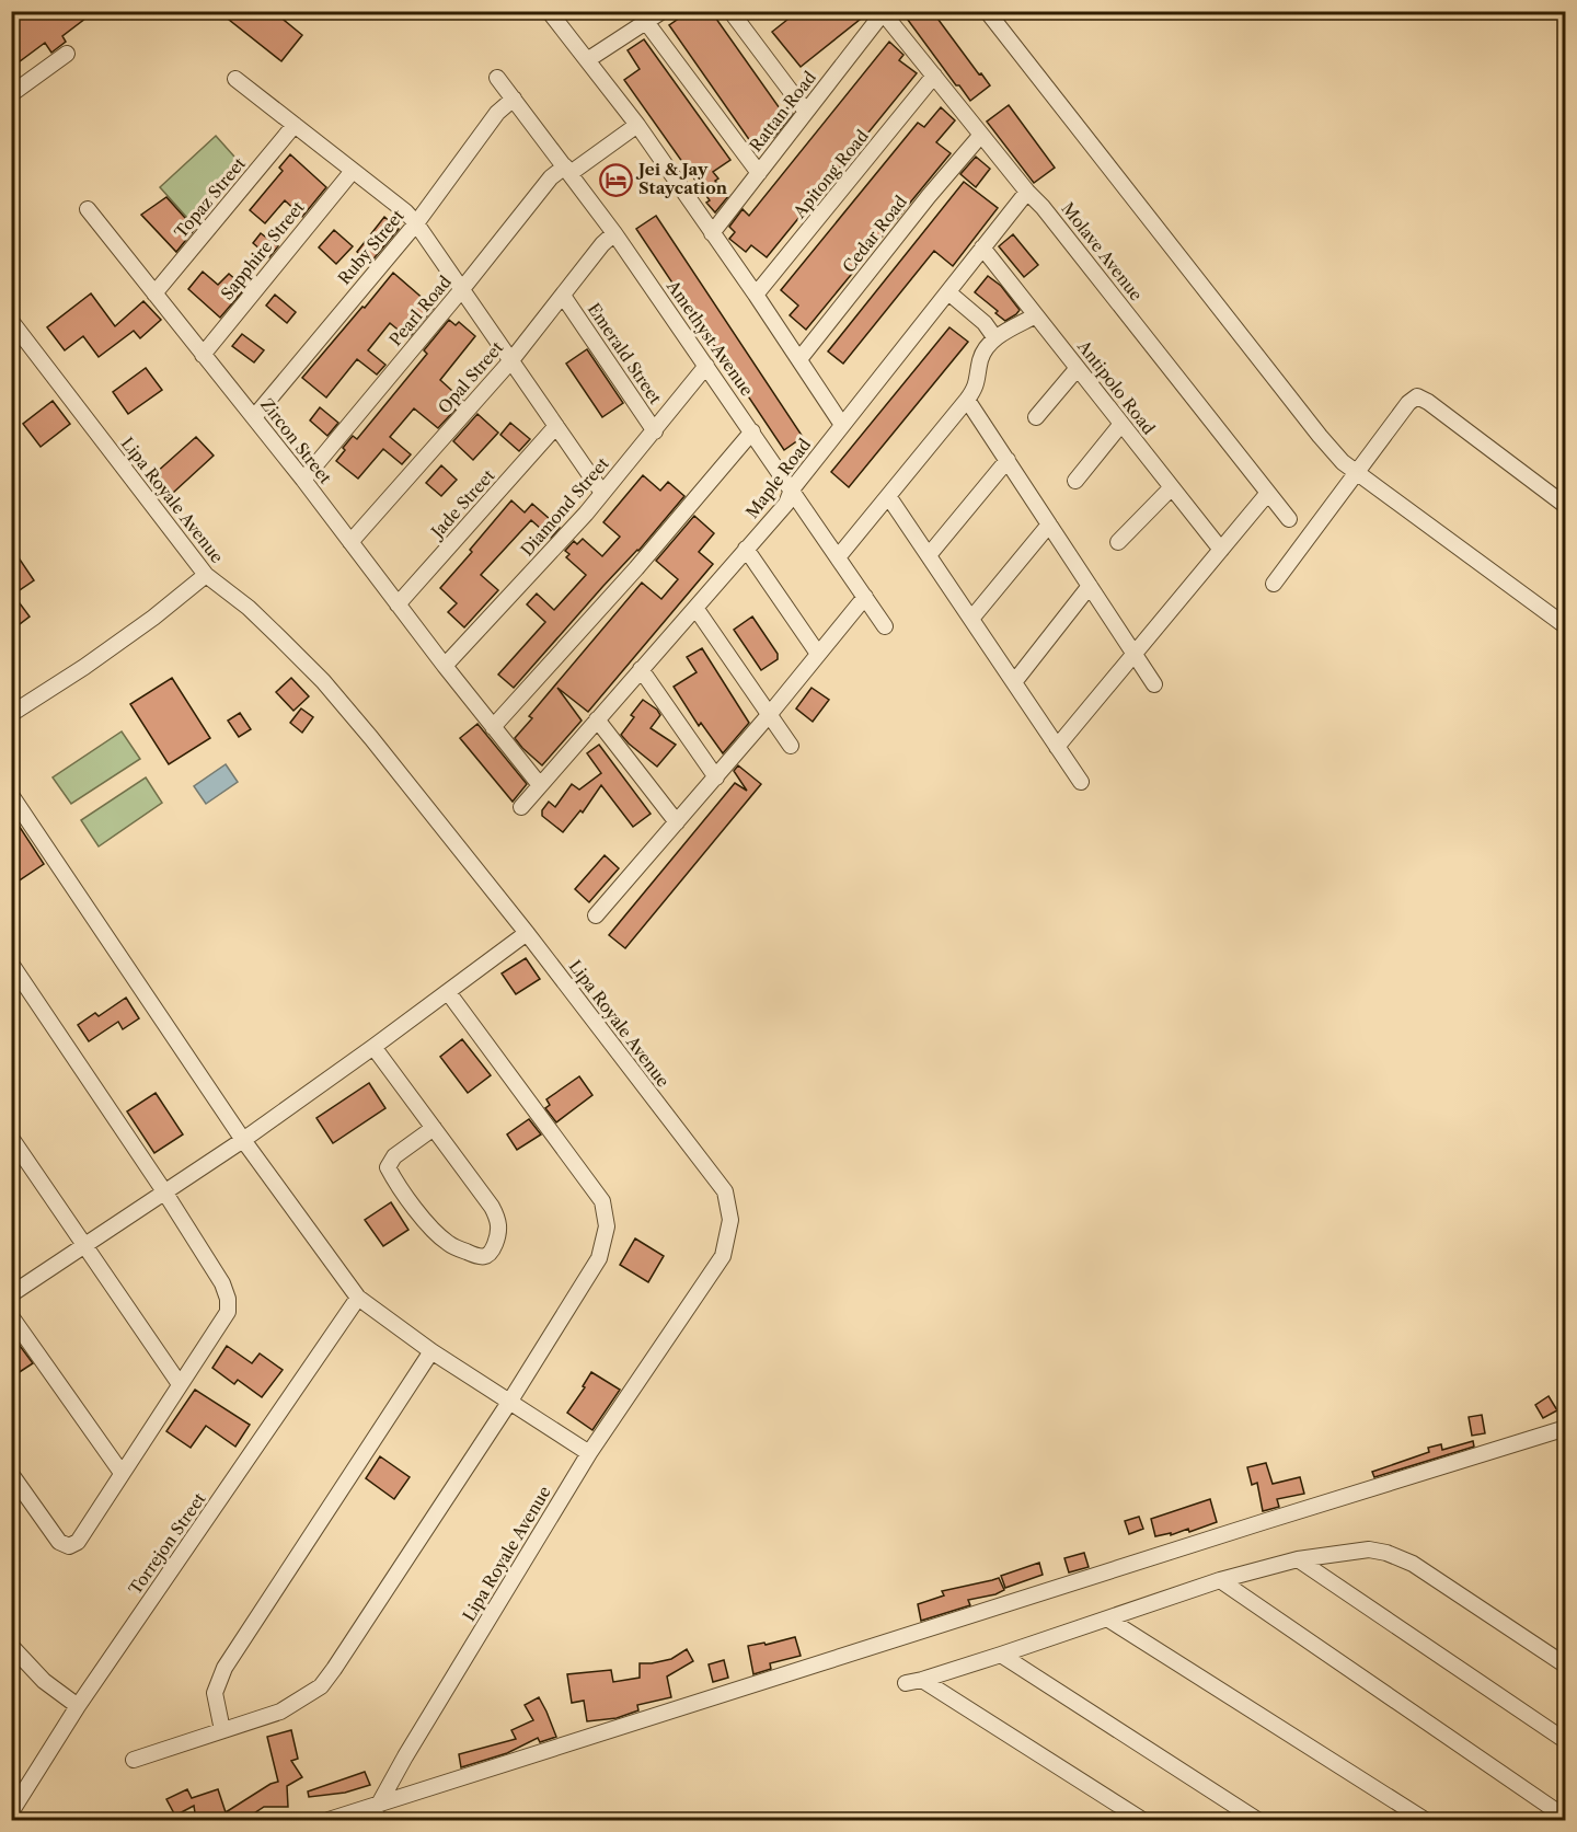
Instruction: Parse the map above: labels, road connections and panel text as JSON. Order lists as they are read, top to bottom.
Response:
{
  "streets": {
    "street": [
      "Rattan Road",
      "Apitong Road",
      "Topaz Street",
      "Cedar Road",
      "Ruby Street",
      "Sapphire Street",
      "Molave Avenue",
      "Pearl Road",
      "Amethyst Avenue",
      "Emerald Street",
      "Opal Street",
      "Antipolo Road",
      "Zircon Street",
      "Maple Road",
      "Lipa Royale Avenue",
      "Jade Street",
      "Diamond Street",
      "Torrejon Street"
    ]
  },
  "crossings": [
    ["Rattan Road", "Molave Avenue"],
    ["Apitong Road", "Molave Avenue"],
    ["Topaz Street", "Zircon Street"],
    ["Cedar Road", "Molave Avenue"],
    ["Ruby Street", "Amethyst Avenue"],
    ["Ruby Street", "Zircon Street"],
    ["Sapphire Street", "Zircon Street"],
    ["Molave Avenue", "Maple Road"],
    ["Pearl Road", "Amethyst Avenue"],
    ["Pearl Road", "Zircon Street"],
    ["Amethyst Avenue", "Opal Street"],
    ["Amethyst Avenue", "Maple Road"],
    ["Amethyst Avenue", "Diamond Street"],
    ["Emerald Street", "Opal Street"],
    ["Emerald Street", "Diamond Street"],
    ["Opal Street", "Zircon Street"],
    ["Antipolo Road", "Maple Road"],
    ["Zircon Street", "Maple Road"],
    ["Zircon Street", "Jade Street"],
    ["Zircon Street", "Diamond Street"]
  ],
  "places": {
    "hotel": ["Jei & Jay Staycation"]
  }
}
